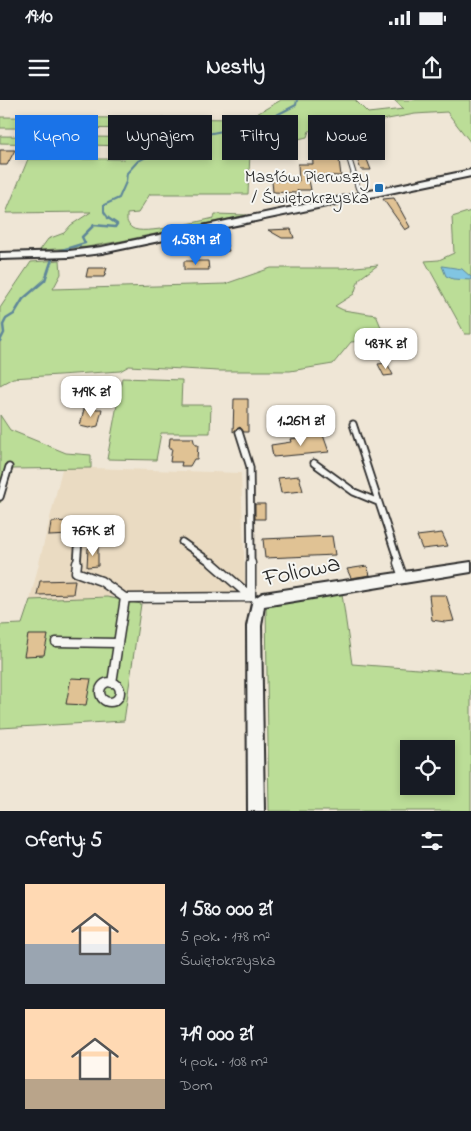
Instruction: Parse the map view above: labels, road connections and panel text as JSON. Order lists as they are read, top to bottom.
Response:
{
  "streets": {
    "street": ["Foliowa"]
  },
  "places": {
    "transit": ["Masłów Pierwszy / Świętokrzyska"]
  },
  "page": {
    "status": "19:10",
    "header": "Nestly",
    "chip": [
      "Kupno",
      "Wynajem",
      "Filtry",
      "Nowe"
    ],
    "price": [
      "1.58M zł",
      "487K zł",
      "719K zł",
      "1.26M zł",
      "767K zł"
    ],
    "heading": "Oferty: 5",
    "list": [
      {
        "name": "1 580 000 zł",
        "note": "5 pok. · 178 m² · Świętokrzyska"
      },
      {
        "name": "719 000 zł",
        "note": "4 pok. · 108 m² · Dom"
      }
    ]
  }
}
